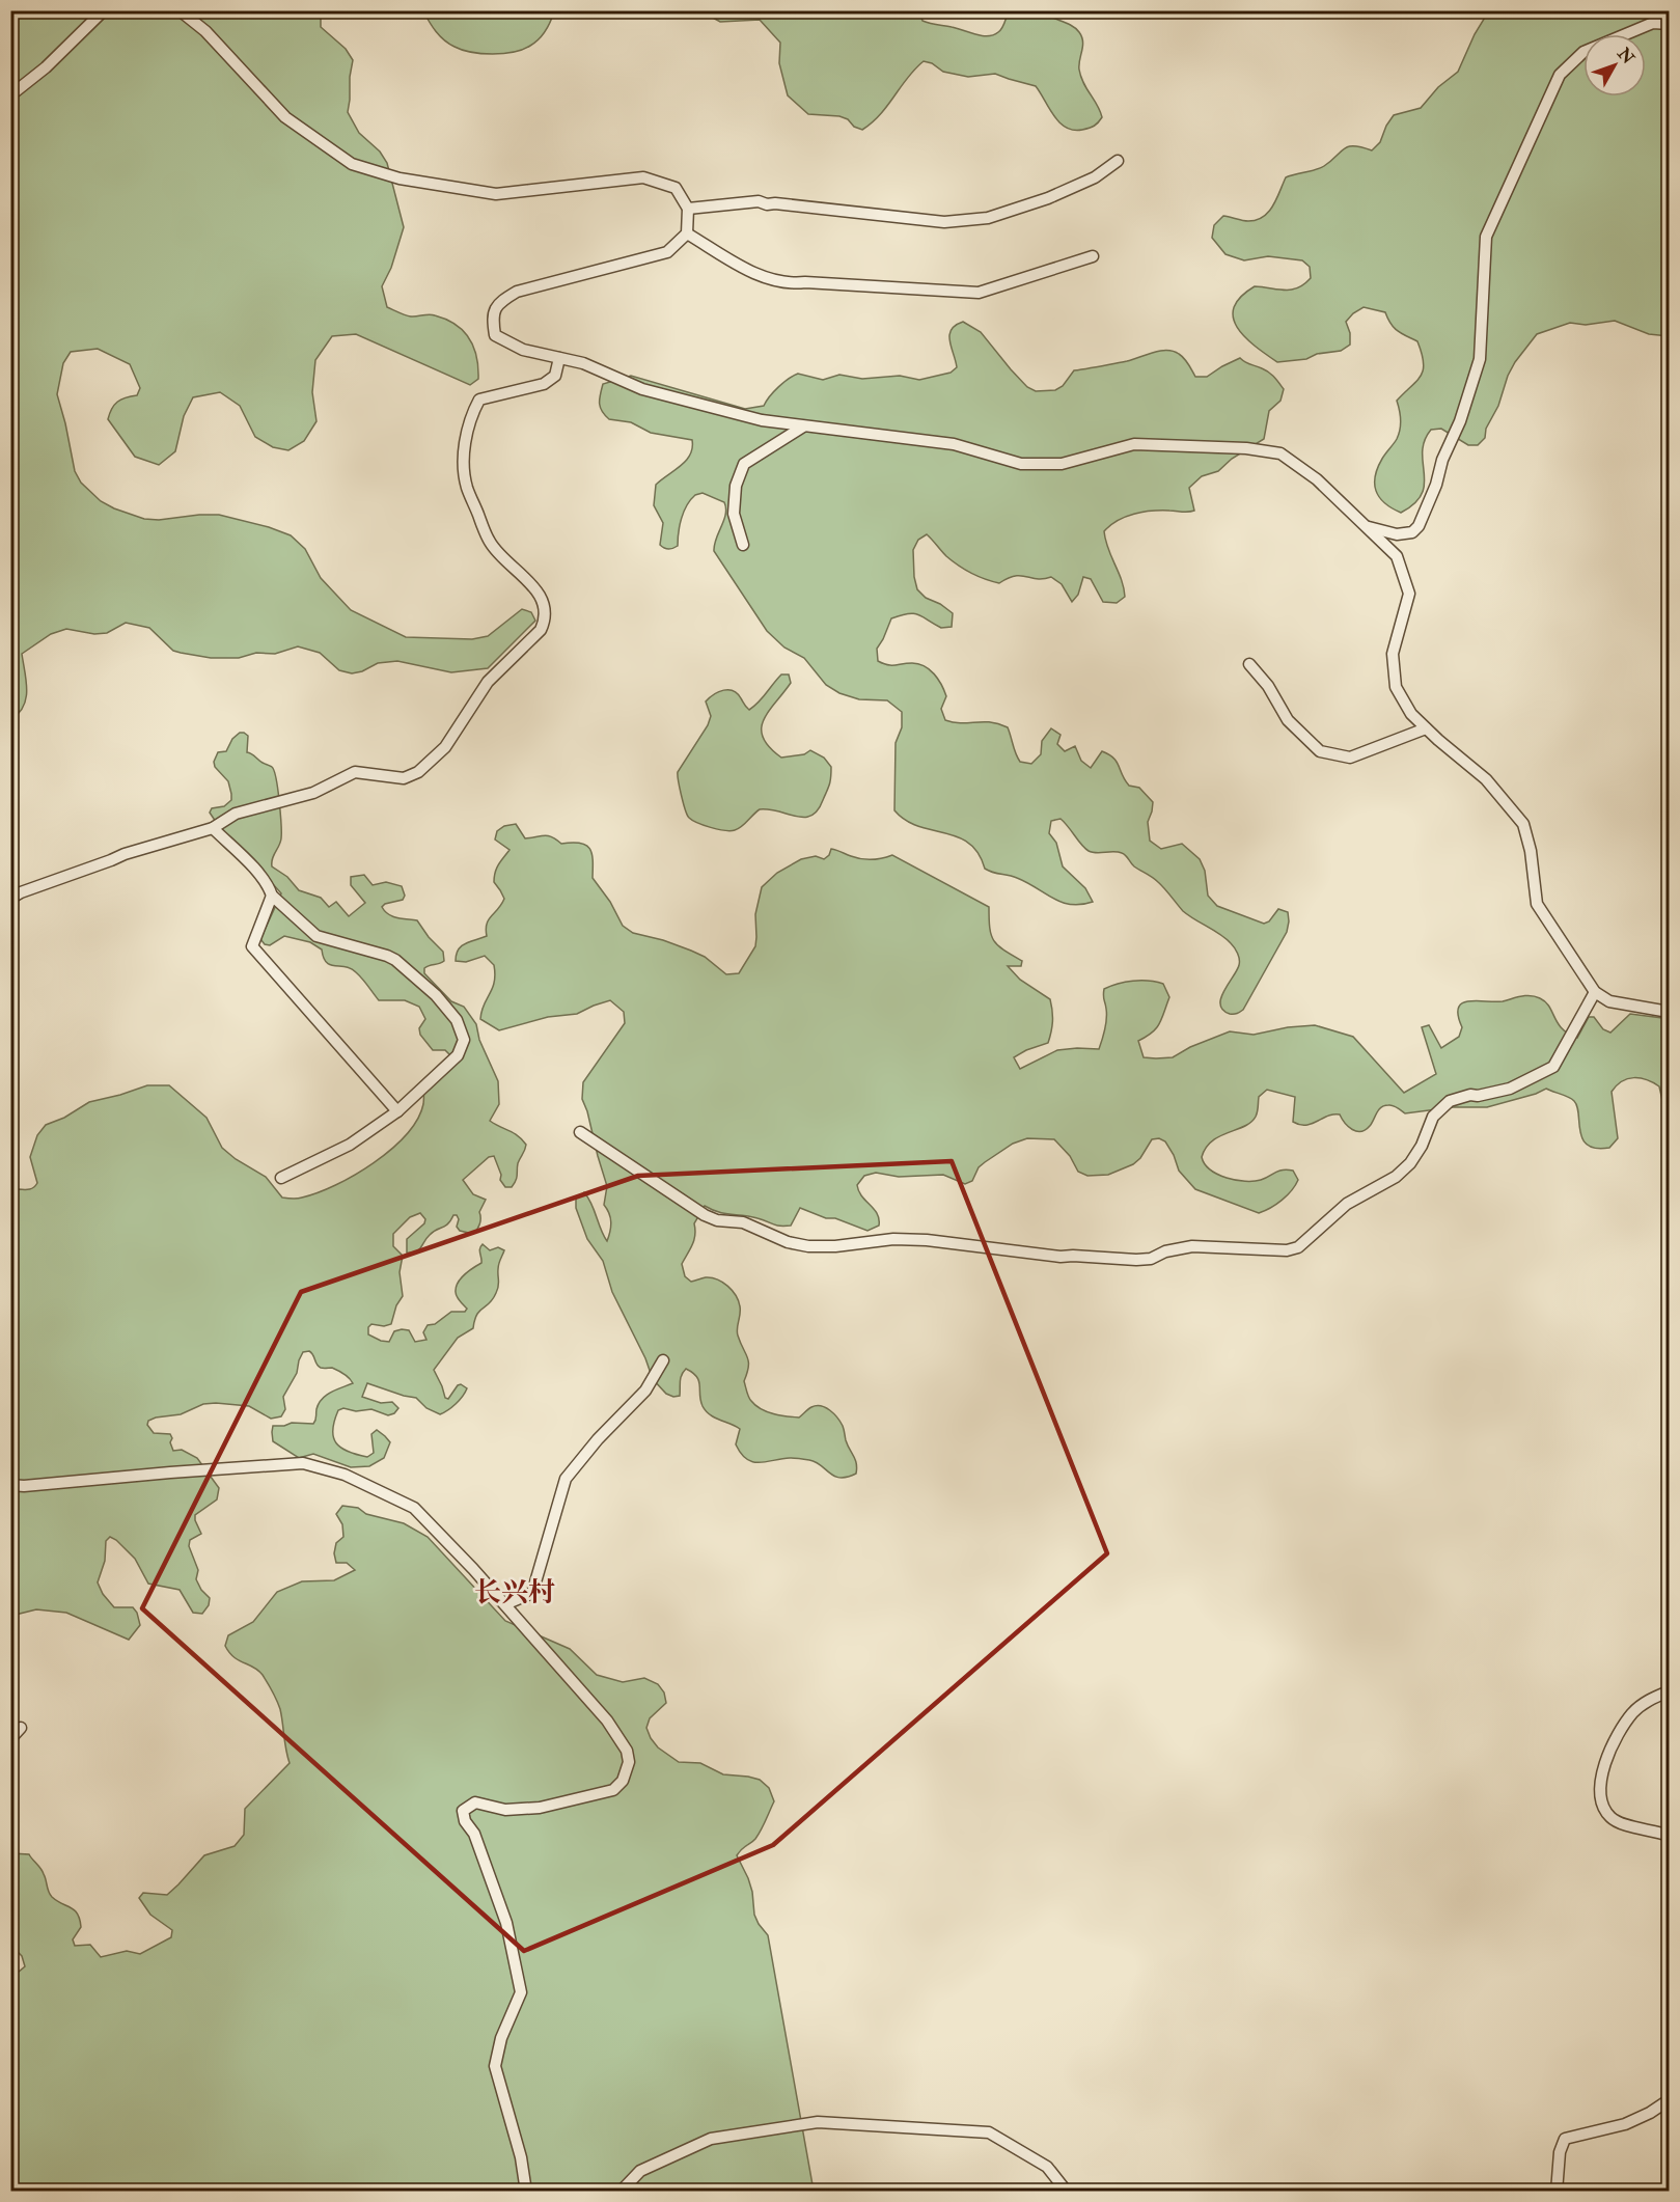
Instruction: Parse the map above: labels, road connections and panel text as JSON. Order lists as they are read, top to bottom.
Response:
{
  "districts": ["长兴村"],
  "north": "top right"
}
